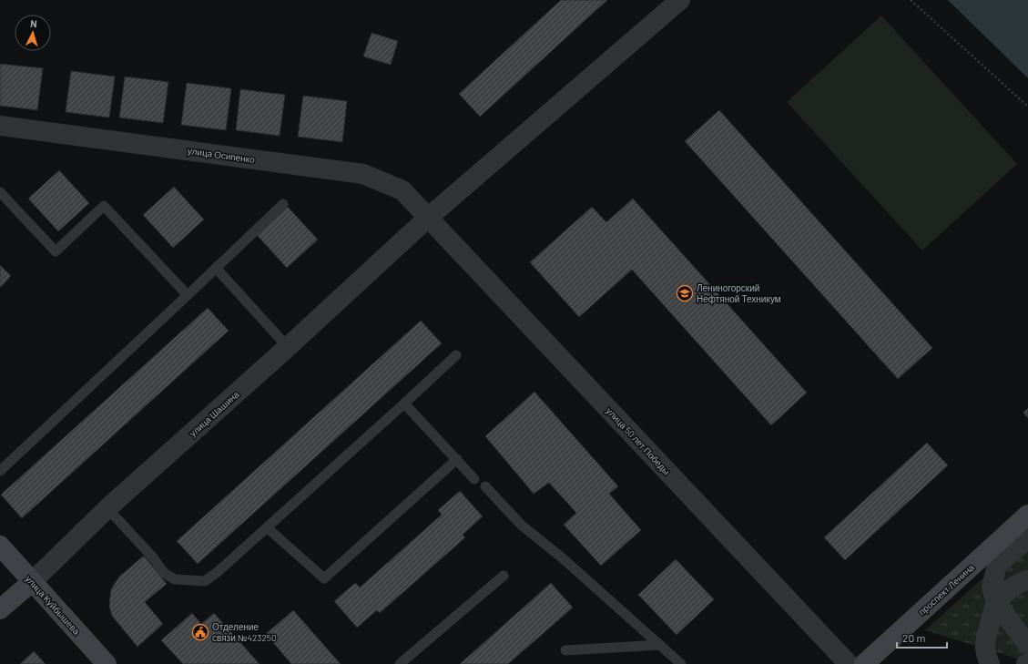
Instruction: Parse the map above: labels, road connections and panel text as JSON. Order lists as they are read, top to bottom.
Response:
{
  "streets": {
    "street": [
      "улица Осипенко",
      "улица Шашина",
      "улица 50 лет Победы",
      "проспект Ленина",
      "улица Куйбышева"
    ]
  },
  "crossings": [
    ["улица Осипенко", "улица Шашина"],
    ["улица Осипенко", "улица 50 лет Победы"],
    ["улица Шашина", "улица 50 лет Победы"],
    ["улица Шашина", "улица Куйбышева"]
  ],
  "places": {
    "school or university": ["Лениногорский Нефтяной Техникум"],
    "public building": ["Отделение связи №423250"]
  },
  "scale_bar": "20 m",
  "north": "top"
}
